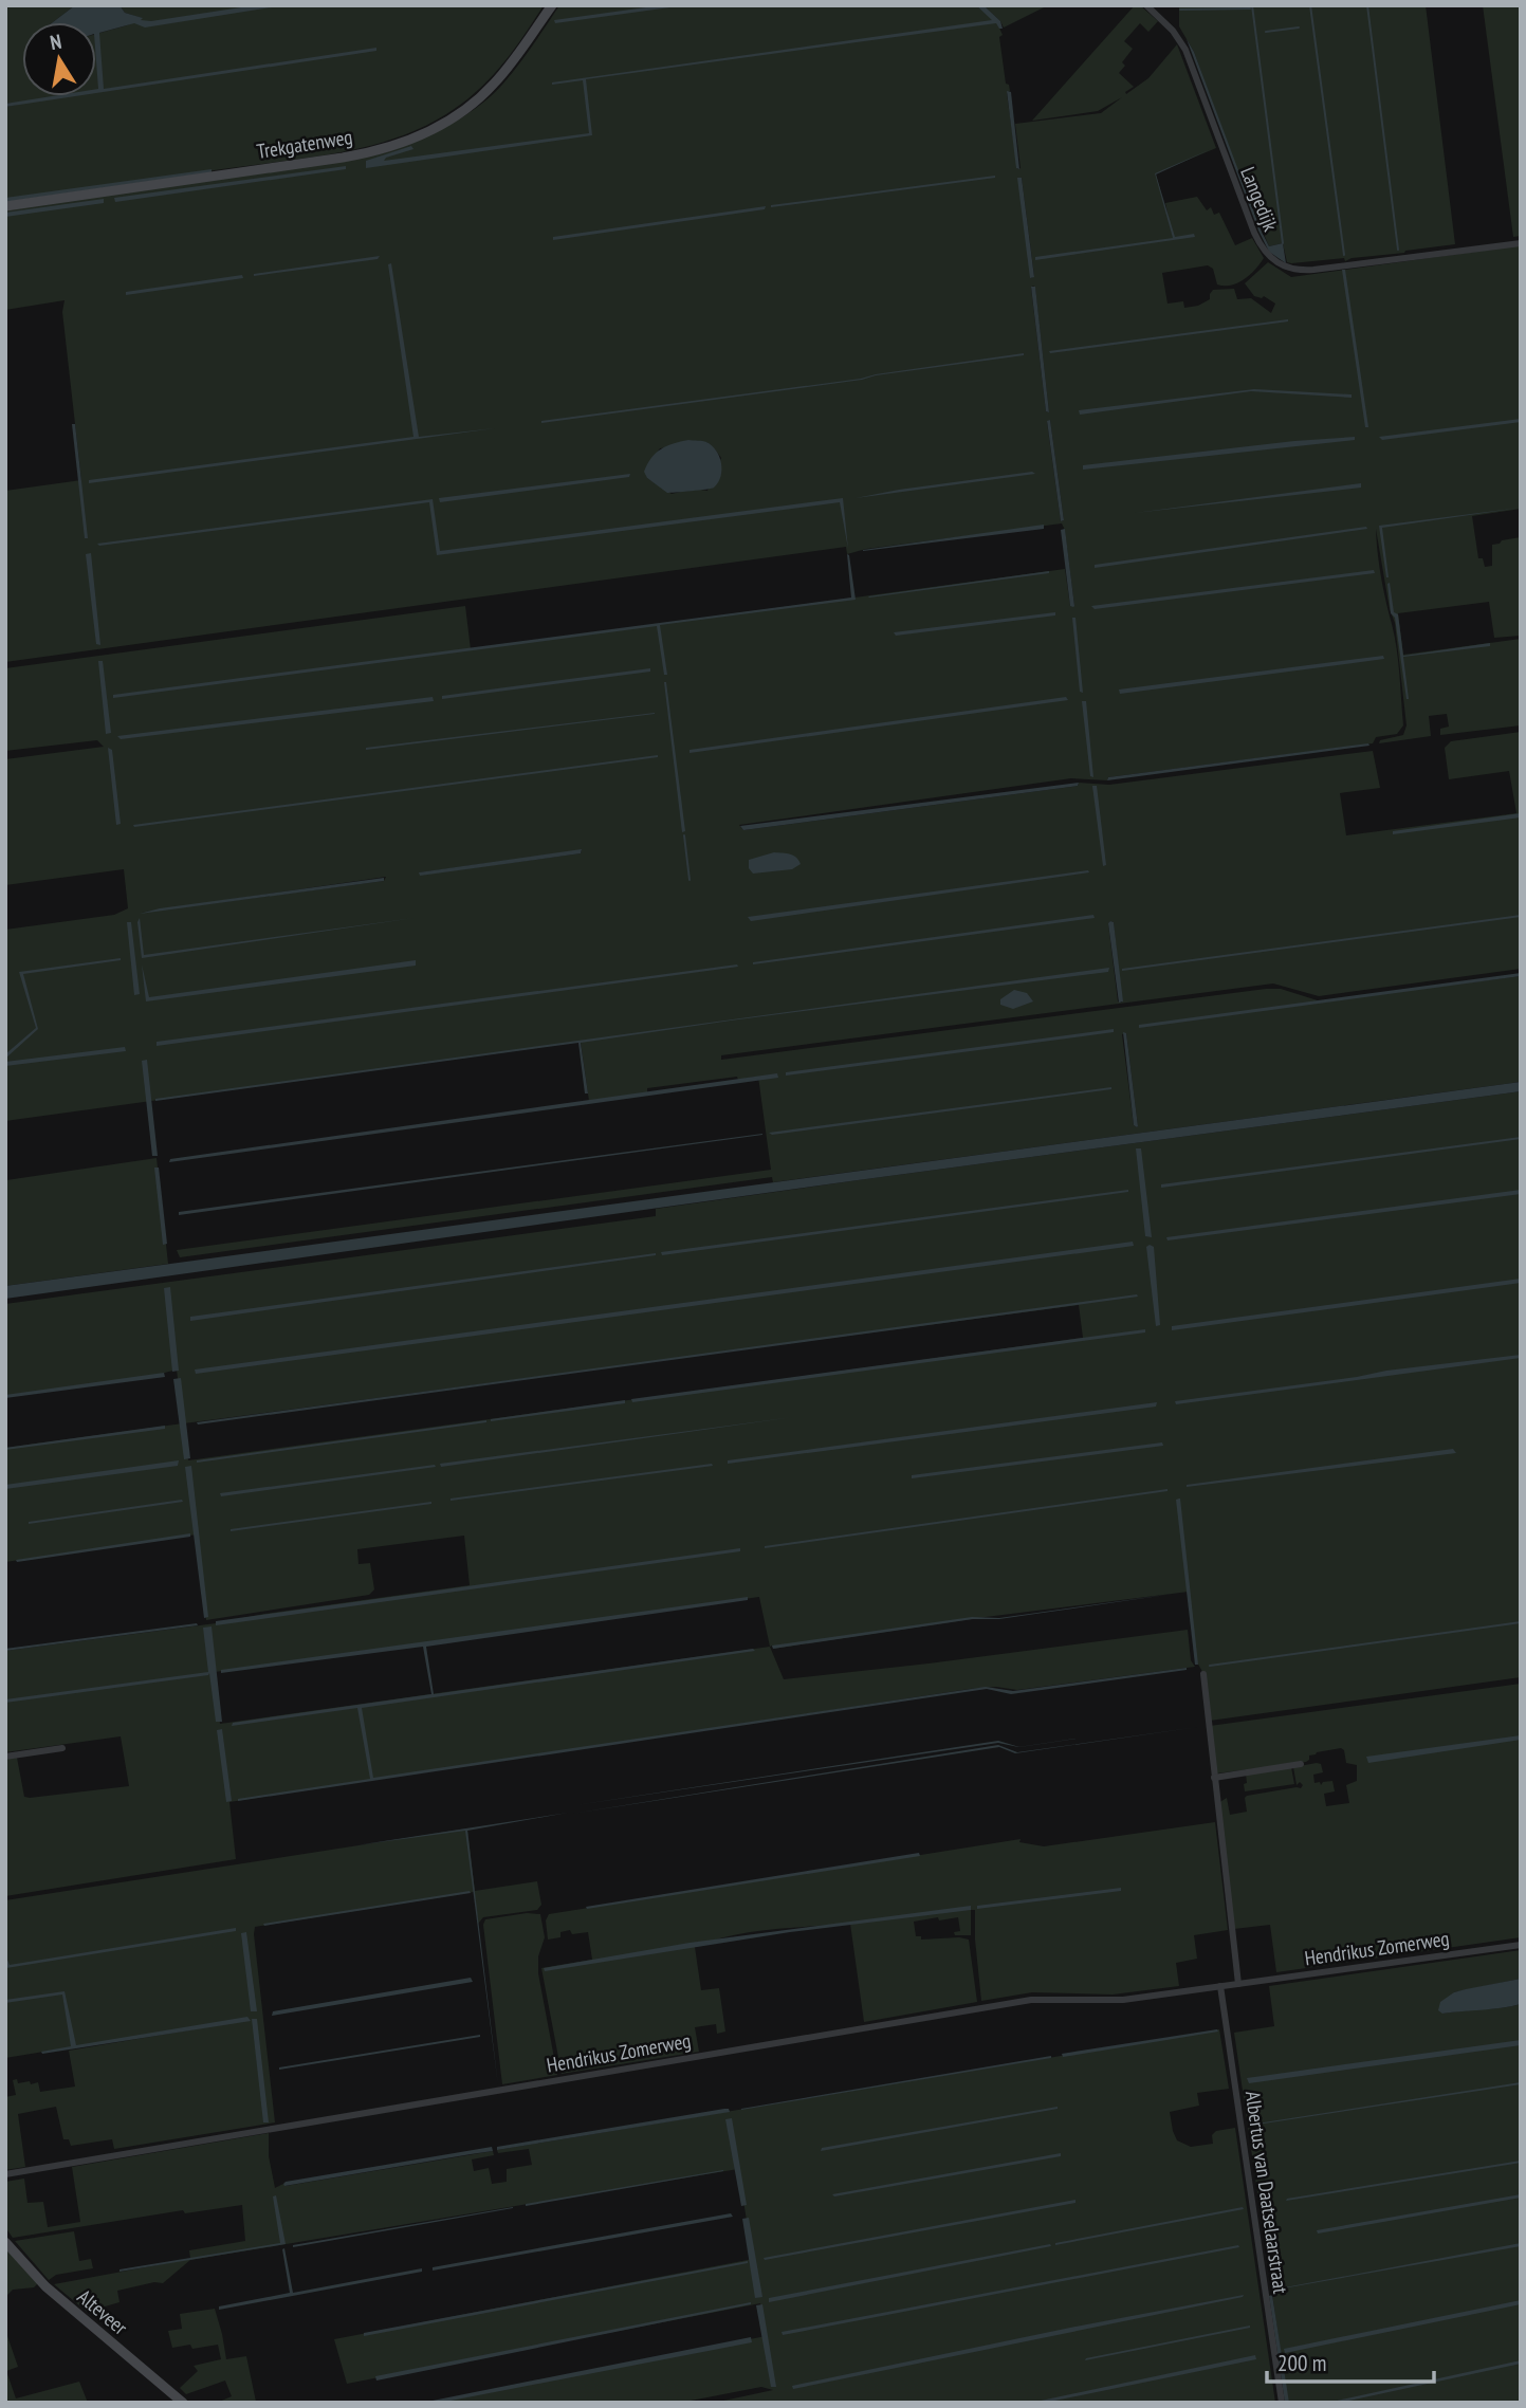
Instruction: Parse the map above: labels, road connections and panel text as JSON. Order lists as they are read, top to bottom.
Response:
{
  "streets": {
    "street": [
      "Trekgatenweg",
      "Langedijk",
      "Hendrikus Zomerweg",
      "Albertus van Daatselaarstraat",
      "Alteveer"
    ]
  },
  "crossings": [
    ["Hendrikus Zomerweg", "Albertus van Daatselaarstraat"]
  ],
  "scale_bar": "200 m",
  "north": "top"
}
